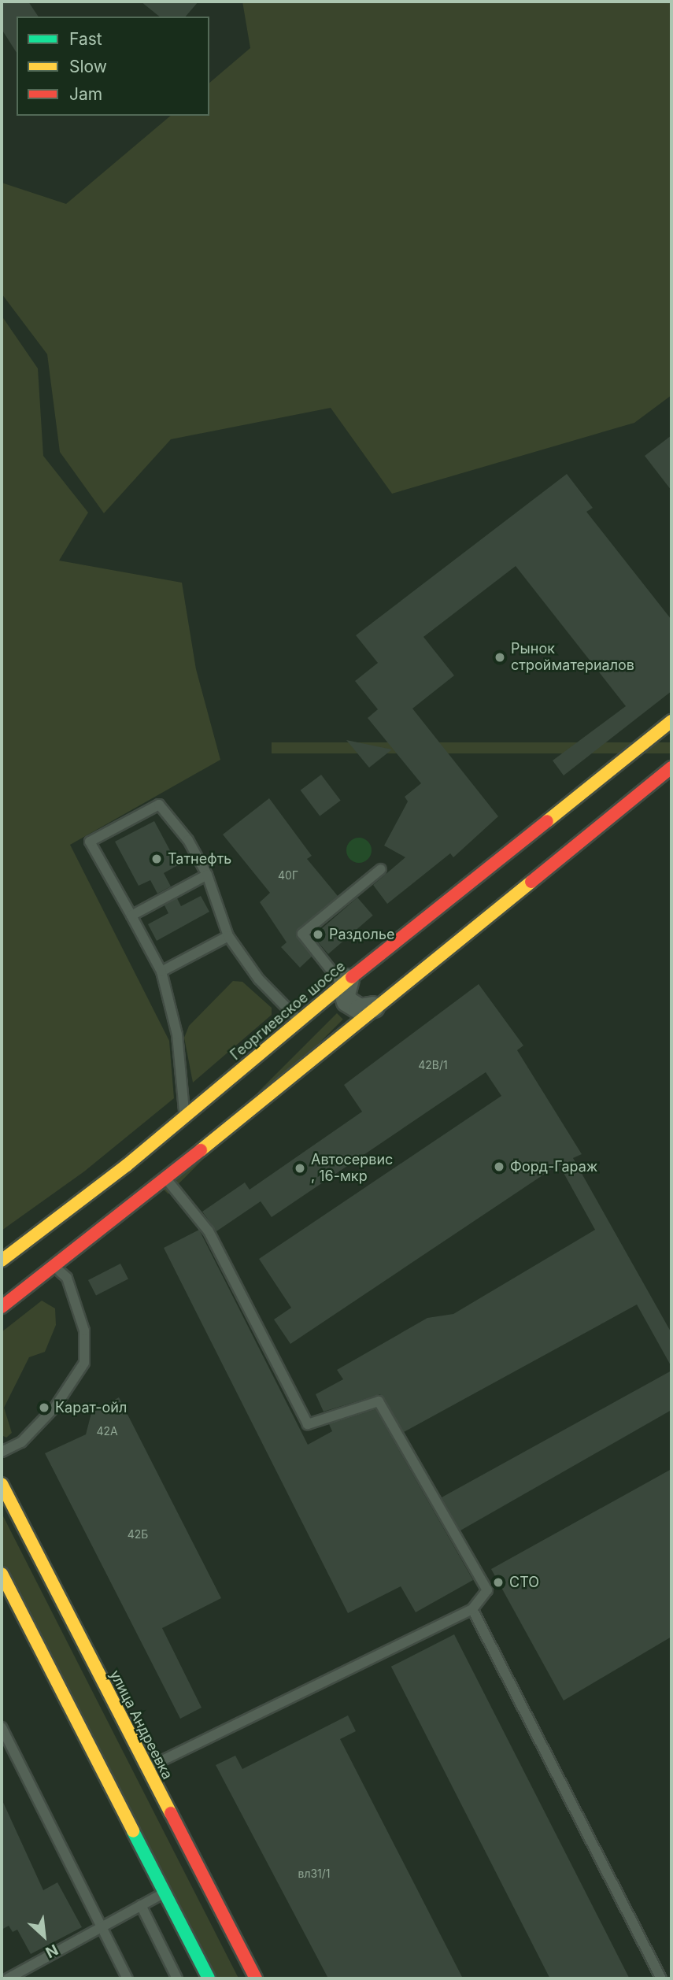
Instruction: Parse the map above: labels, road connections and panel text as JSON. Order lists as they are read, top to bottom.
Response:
{
  "streets": {
    "main road": ["Георгиевское шоссе", "улица Андреевка"]
  },
  "places": [
    "Рынок стройматериалов",
    "Татнефть",
    "Раздолье",
    "Форд-Гараж",
    "Автосервис , 16-мкр",
    "Карат-ойл",
    "СТО"
  ],
  "house_numbers": [
    "40Г",
    "42В/1",
    "42А",
    "42Б",
    "вл31/1"
  ],
  "legend": ["Fast", "Slow", "Jam"],
  "north": "bottom right"
}
